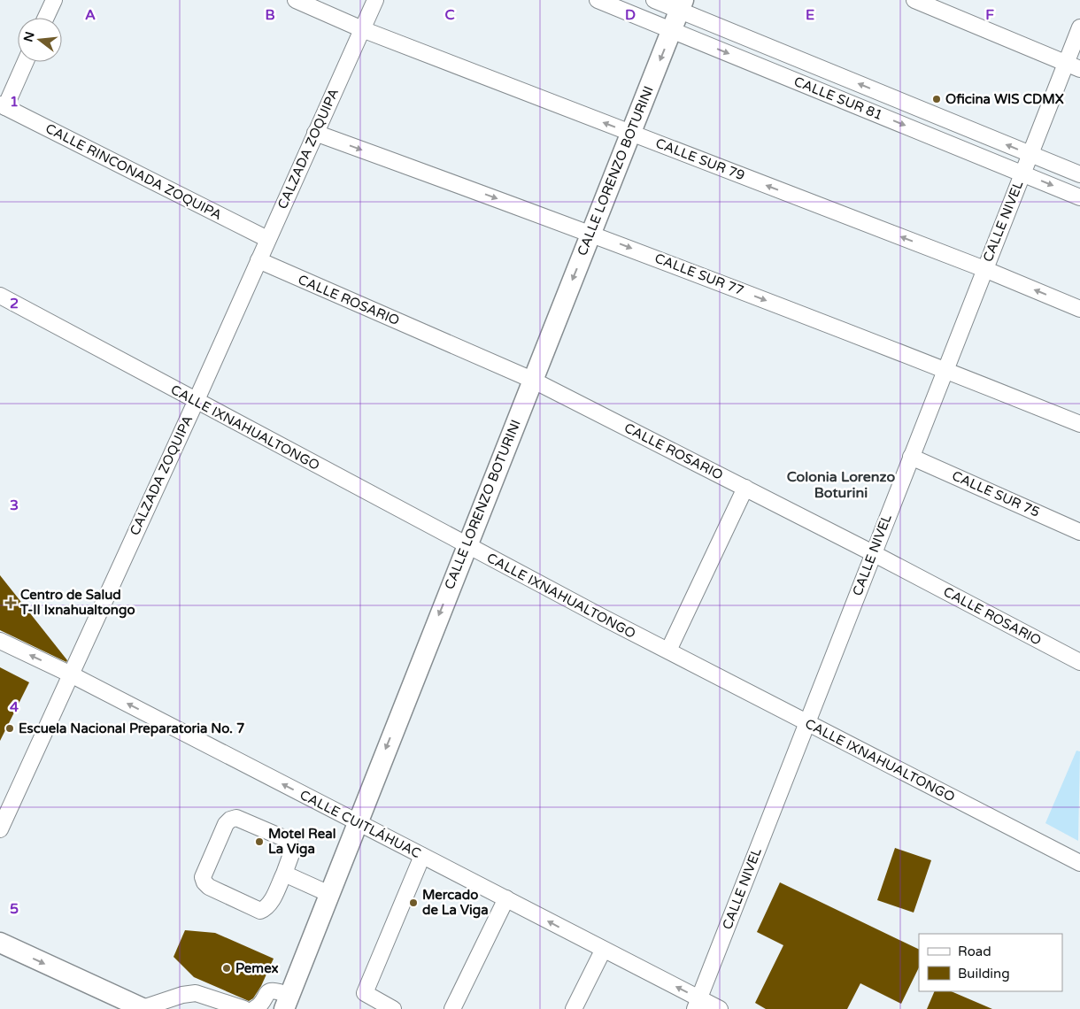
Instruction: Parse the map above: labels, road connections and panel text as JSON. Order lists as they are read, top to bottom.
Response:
{
  "streets": {
    "main road": ["CALLE LORENZO BOTURINI"],
    "street": [
      "CALLE SUR 81",
      "CALZADA ZOQUIPA",
      "CALLE SUR 79",
      "CALLE RINCONADA ZOQUIPA",
      "CALLE NIVEL",
      "CALLE SUR 77",
      "CALLE ROSARIO",
      "CALLE IXNAHUALTONGO",
      "CALLE SUR 75",
      "CALLE CUITLÁHUAC"
    ]
  },
  "crossings": [
    ["CALLE SUR 81", "CALLE LORENZO BOTURINI"],
    ["CALLE SUR 81", "CALLE NIVEL"],
    ["CALZADA ZOQUIPA", "CALLE SUR 79"],
    ["CALZADA ZOQUIPA", "CALLE RINCONADA ZOQUIPA"],
    ["CALZADA ZOQUIPA", "CALLE SUR 77"],
    ["CALZADA ZOQUIPA", "CALLE ROSARIO"],
    ["CALZADA ZOQUIPA", "CALLE IXNAHUALTONGO"],
    ["CALZADA ZOQUIPA", "CALLE CUITLÁHUAC"],
    ["CALLE SUR 79", "CALLE LORENZO BOTURINI"],
    ["CALLE SUR 79", "CALLE NIVEL"],
    ["CALLE LORENZO BOTURINI", "CALLE SUR 77"],
    ["CALLE LORENZO BOTURINI", "CALLE ROSARIO"],
    ["CALLE LORENZO BOTURINI", "CALLE IXNAHUALTONGO"],
    ["CALLE LORENZO BOTURINI", "CALLE CUITLÁHUAC"],
    ["CALLE NIVEL", "CALLE SUR 77"],
    ["CALLE NIVEL", "CALLE ROSARIO"],
    ["CALLE NIVEL", "CALLE IXNAHUALTONGO"],
    ["CALLE NIVEL", "CALLE SUR 75"],
    ["CALLE NIVEL", "CALLE CUITLÁHUAC"]
  ],
  "one_way": [
    "CALLE SUR 79",
    "CALLE LORENZO BOTURINI",
    "CALLE SUR 77",
    "CALLE CUITLÁHUAC"
  ],
  "districts": ["Colonia Lorenzo Boturini"],
  "places": {
    "other": [
      "Oficina WIS CDMX",
      "Escuela Nacional Preparatoria No. 7",
      "Motel Real La Viga",
      "Mercado de La Viga",
      "Pemex"
    ],
    "health": ["Centro de Salud T-II Ixnahualtongo"]
  },
  "legend": ["Road", "Building"],
  "north": "left",
  "grid": {
    "columns": [
      "A",
      "B",
      "C",
      "D",
      "E",
      "F"
    ],
    "rows": [
      "1",
      "2",
      "3",
      "4",
      "5"
    ]
  }
}
